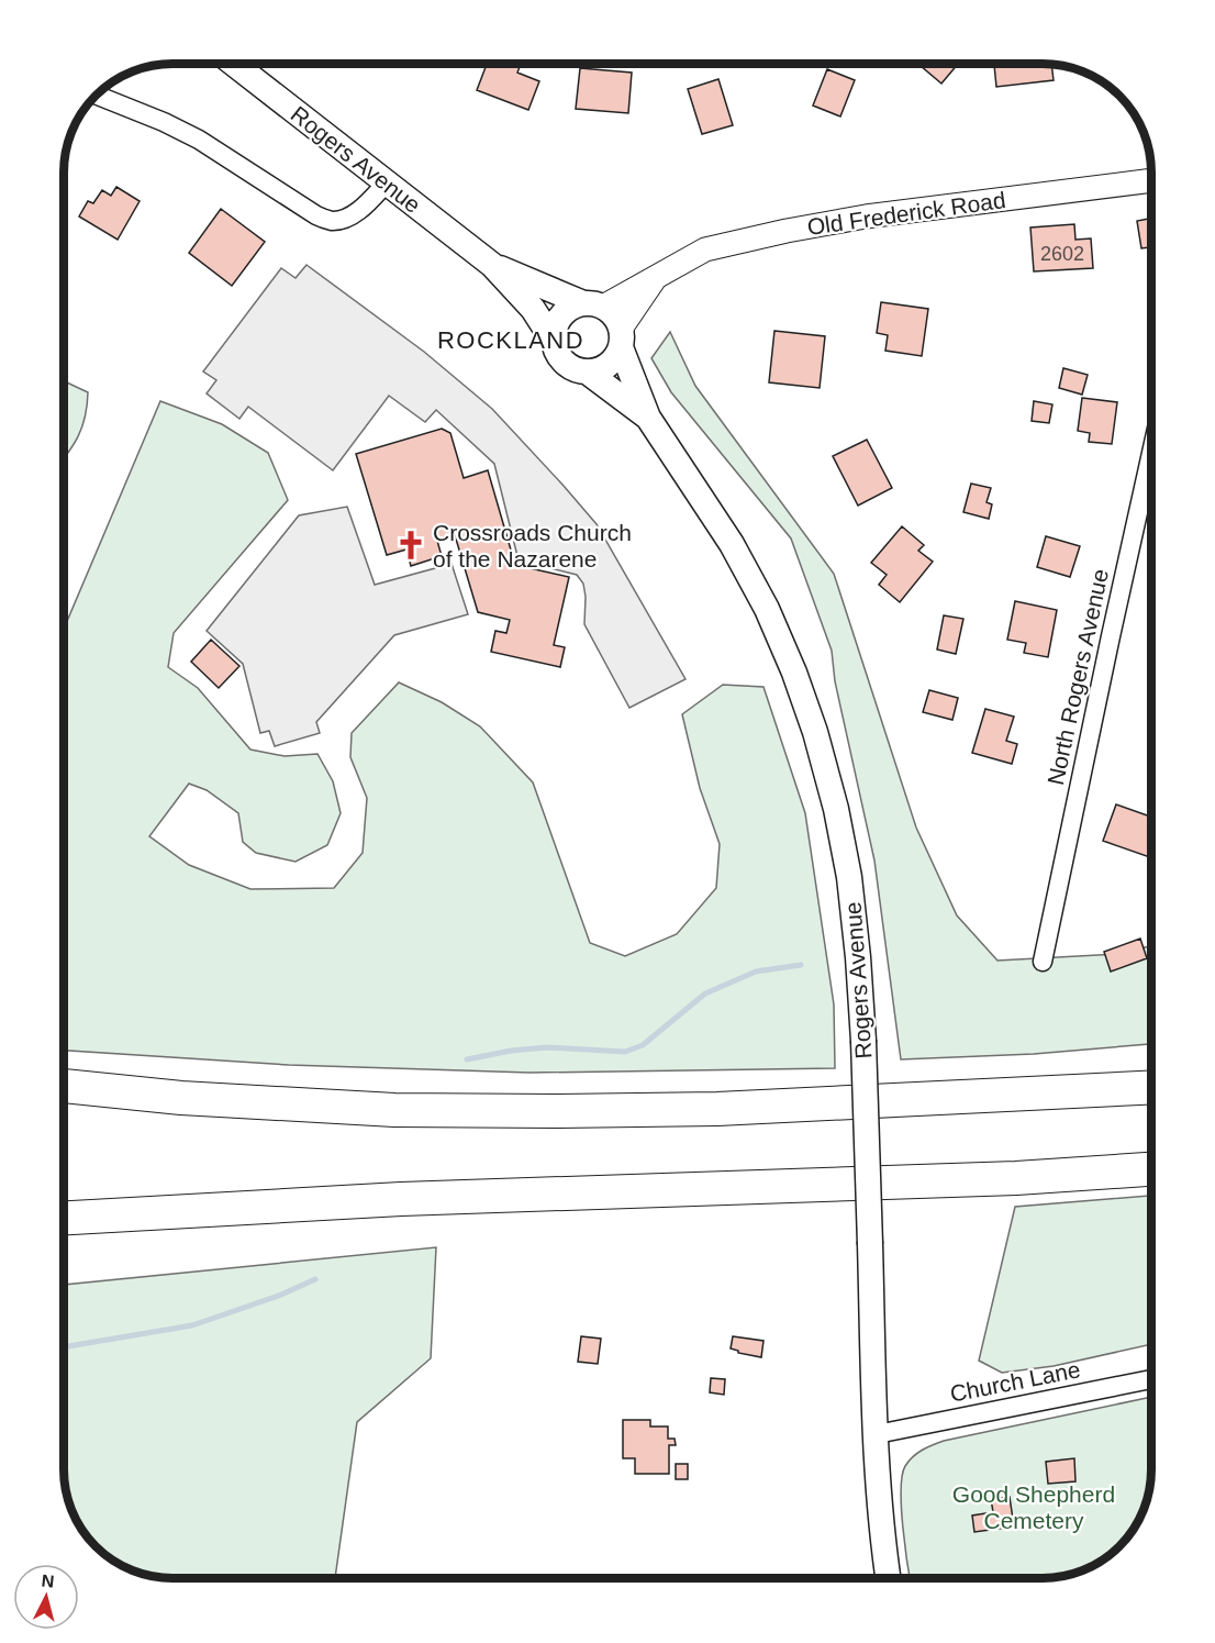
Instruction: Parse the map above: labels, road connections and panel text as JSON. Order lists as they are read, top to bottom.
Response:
{
  "streets": {
    "main road": ["Rogers Avenue"],
    "street": ["Old Frederick Road", "North Rogers Avenue", "Church Lane"]
  },
  "crossings": [
    ["Rogers Avenue", "Old Frederick Road"],
    ["Rogers Avenue", "Church Lane"]
  ],
  "districts": ["ROCKLAND"],
  "parks": ["Good Shepherd Cemetery"],
  "places": {
    "church": ["Crossroads Church of the Nazarene"]
  },
  "house_numbers": ["2602"],
  "north": "top"
}
